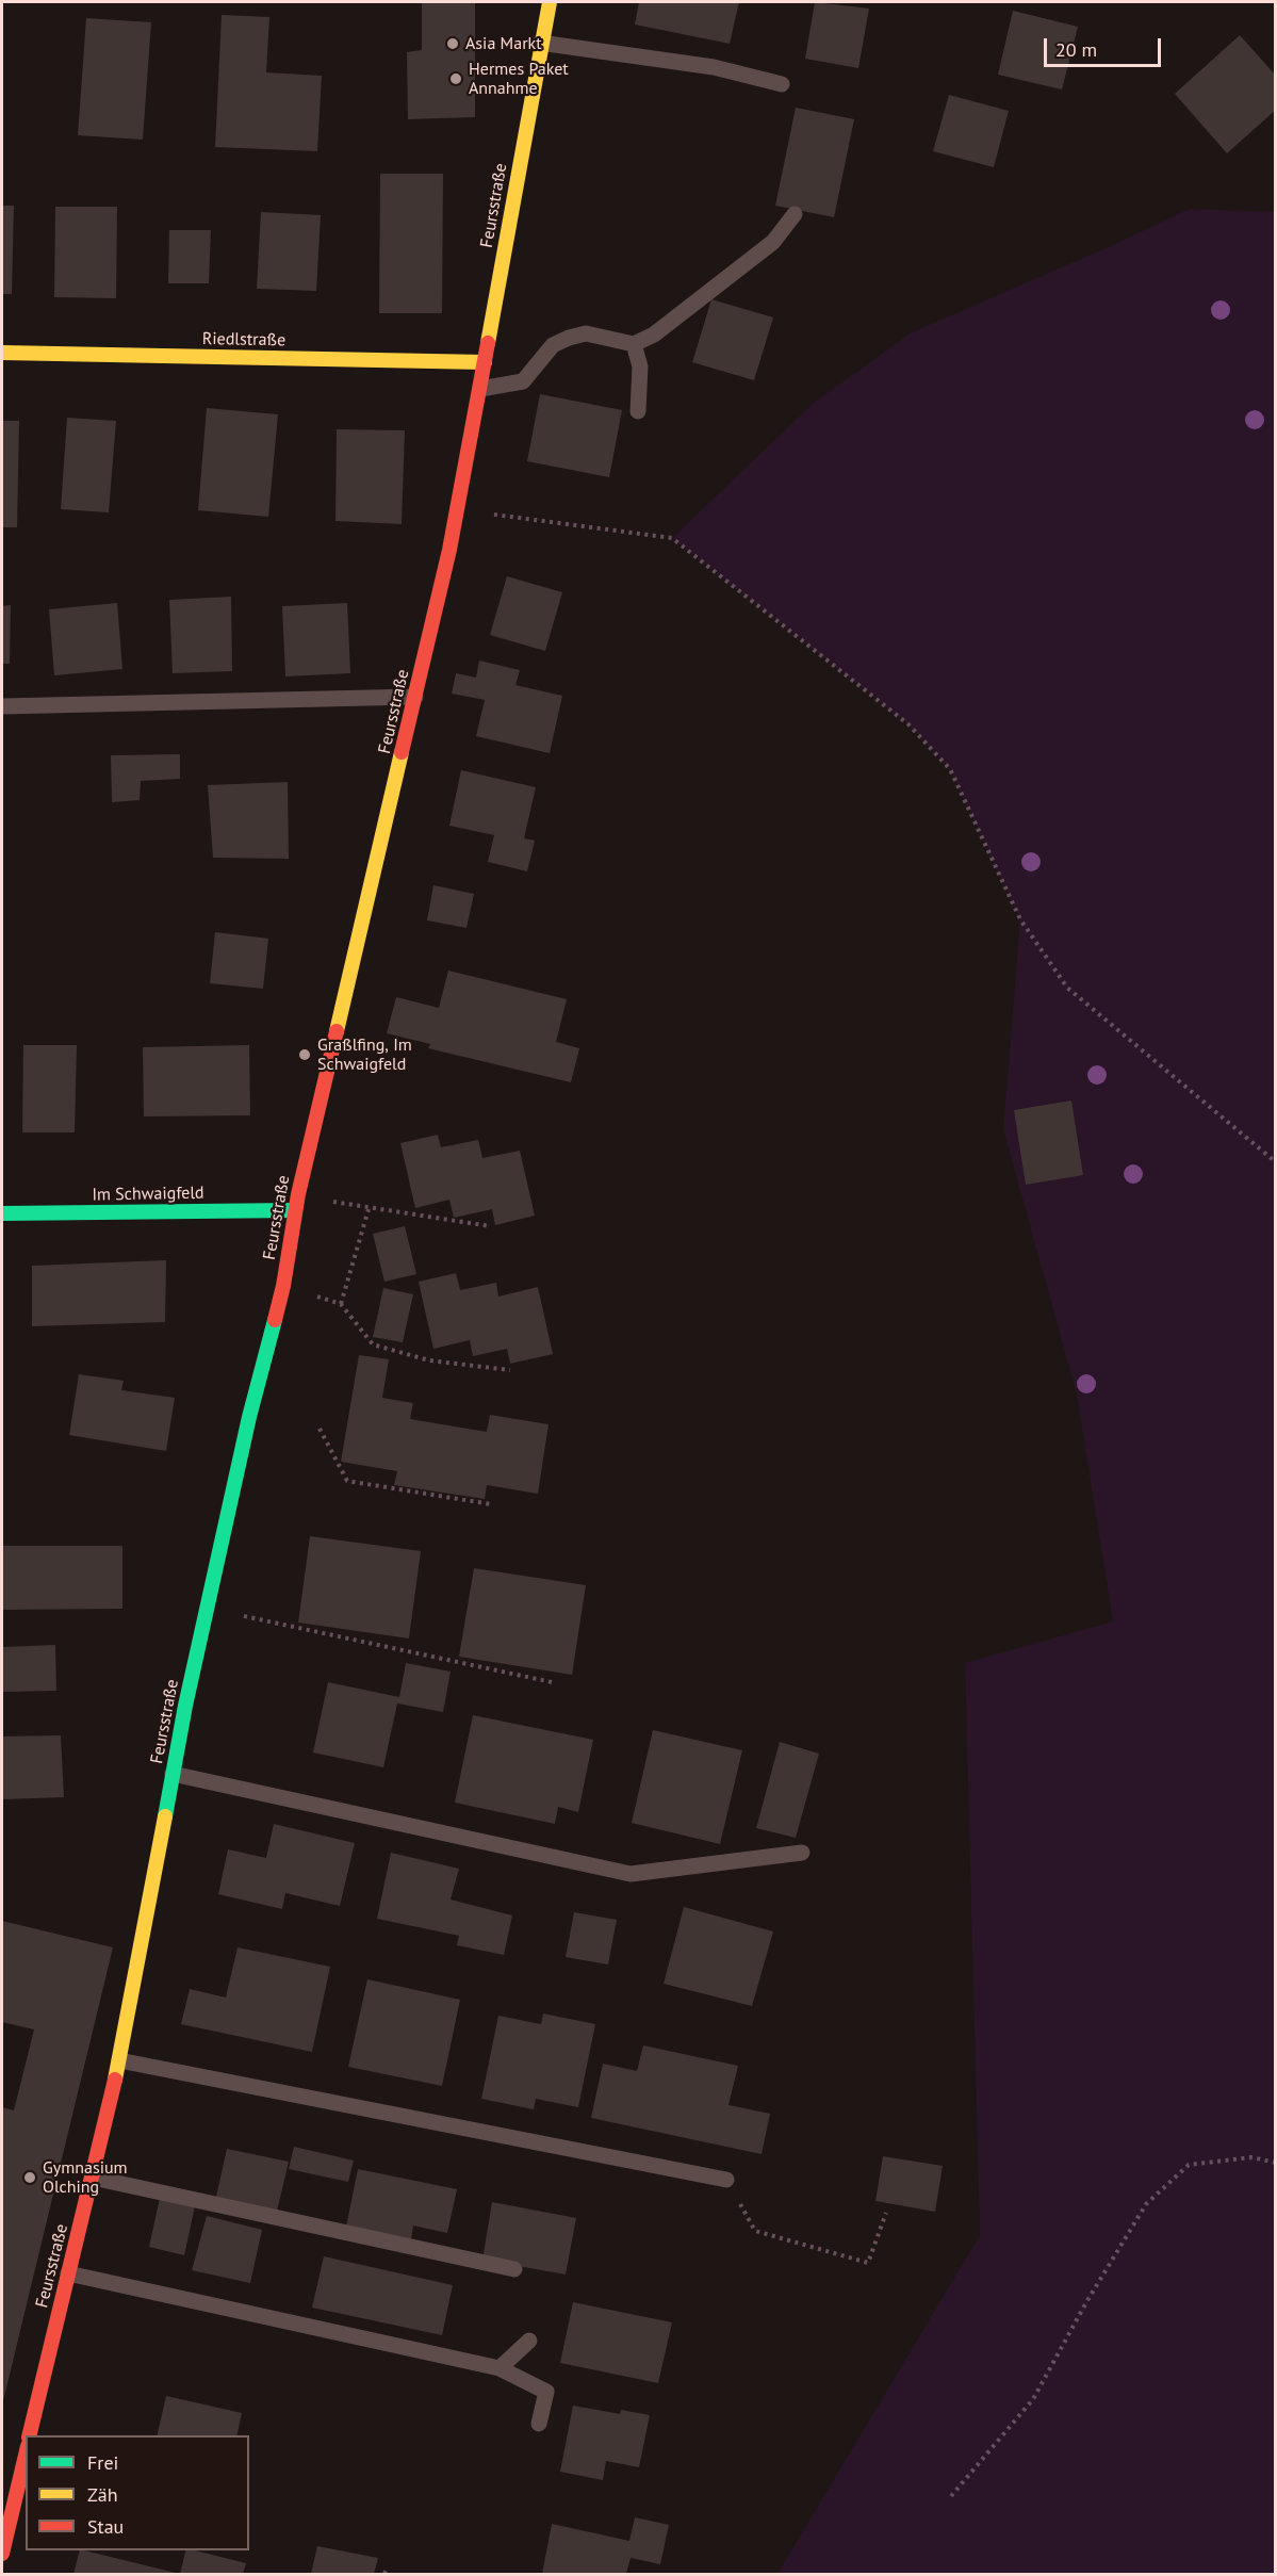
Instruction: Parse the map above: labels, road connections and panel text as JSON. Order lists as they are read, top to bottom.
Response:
{
  "streets": {
    "street": ["Feursstraße", "Riedlstraße", "Im Schwaigfeld"]
  },
  "crossings": [
    ["Feursstraße", "Riedlstraße"],
    ["Feursstraße", "Im Schwaigfeld"]
  ],
  "places": [
    "Asia Markt",
    "Hermes Paket Annahme",
    "Graßlfing, Im Schwaigfeld",
    "Gymnasium Olching"
  ],
  "legend": ["Frei", "Zäh", "Stau"],
  "scale_bar": "20 m"
}
